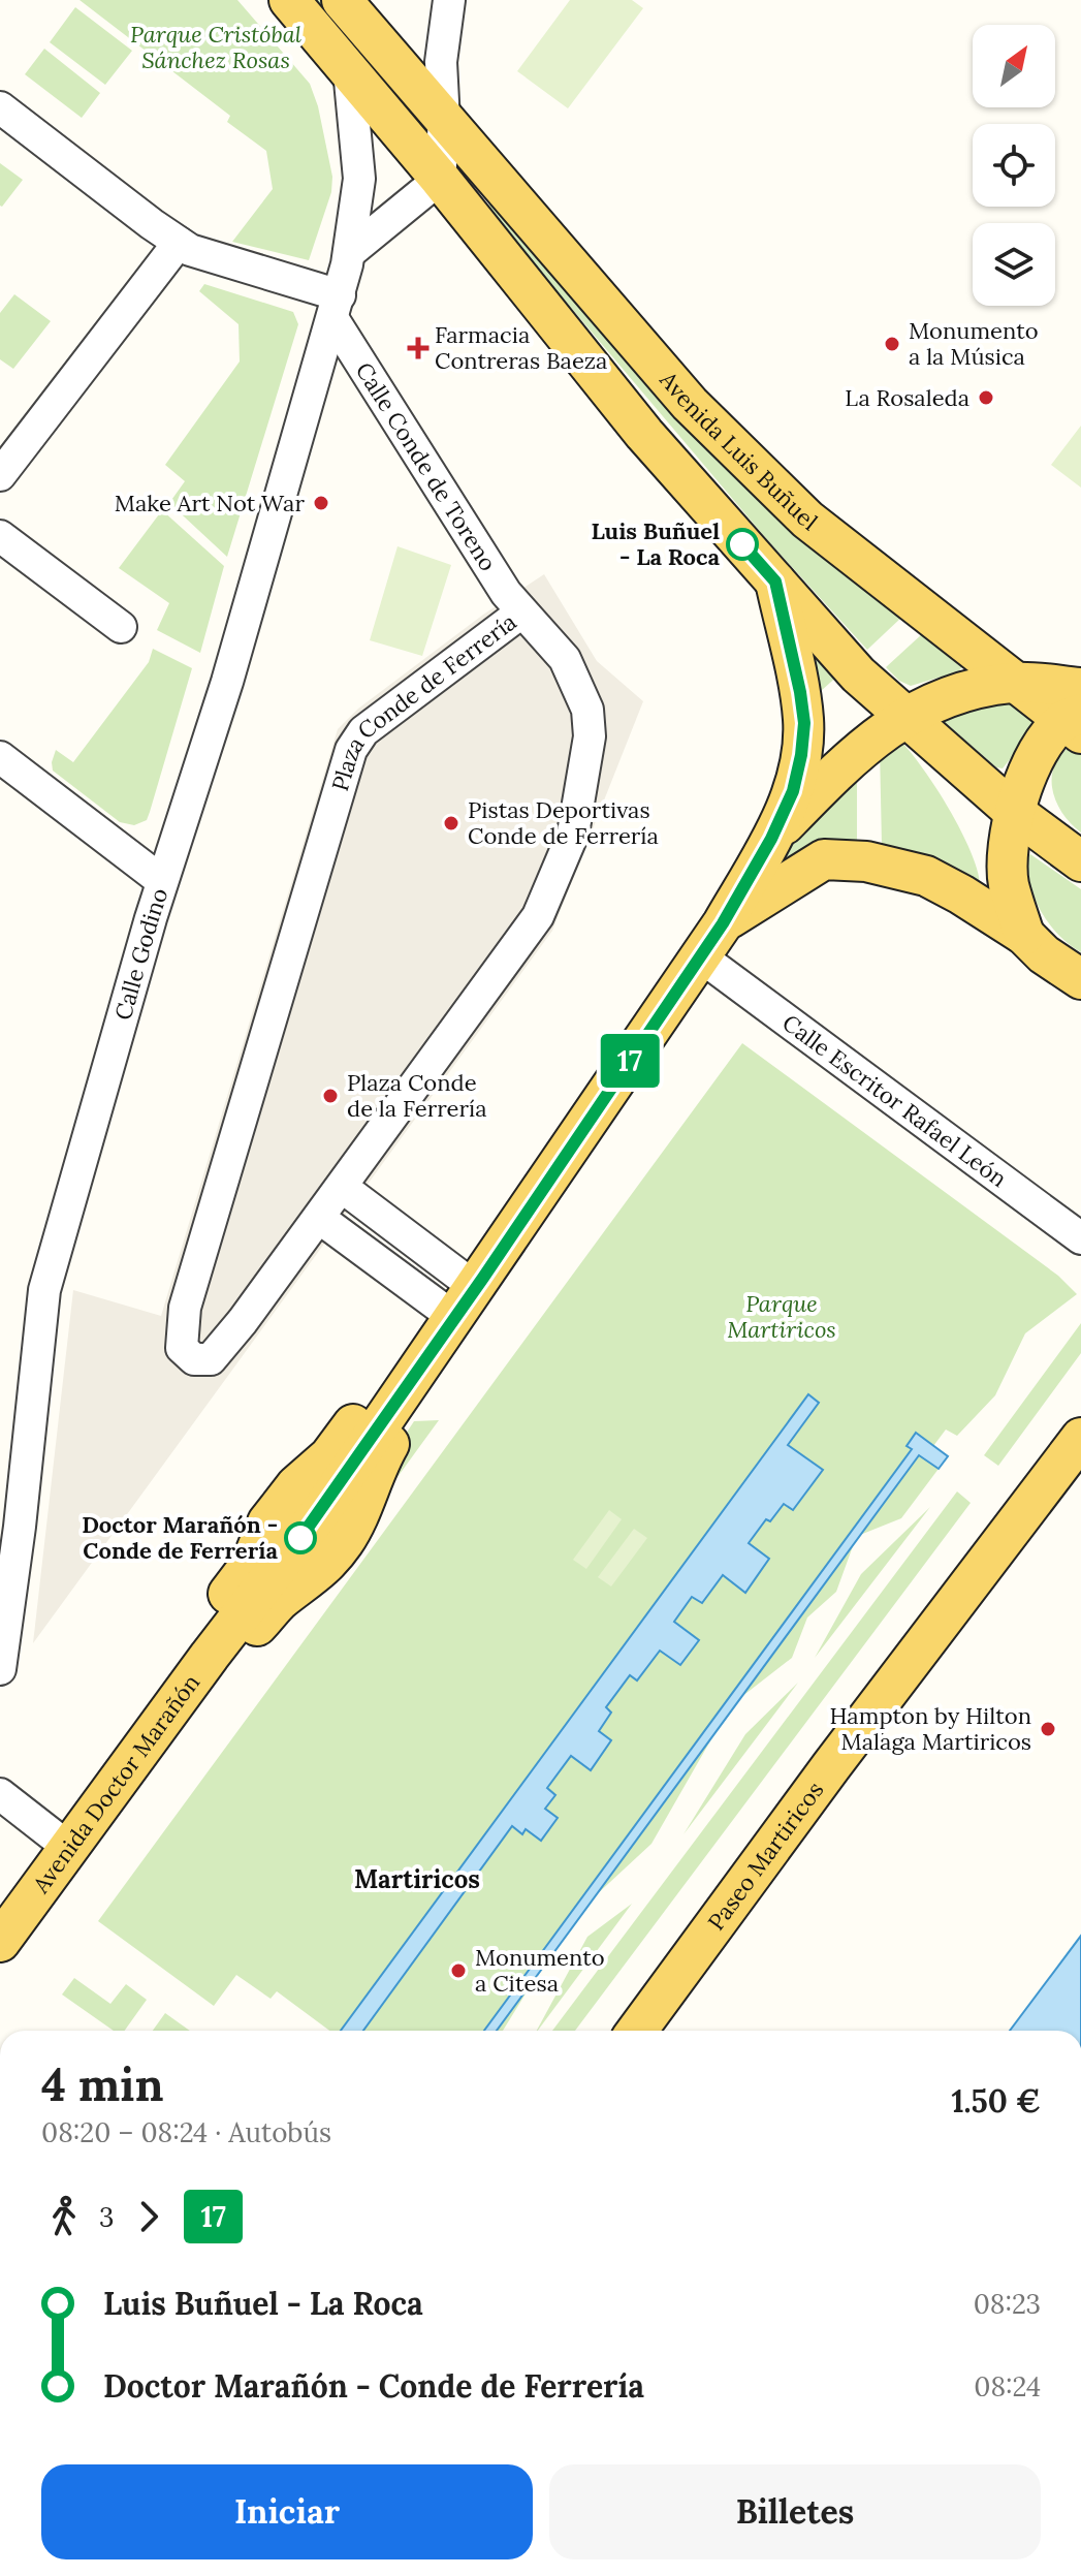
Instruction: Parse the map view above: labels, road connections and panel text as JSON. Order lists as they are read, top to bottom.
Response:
{
  "streets": {
    "main road": ["Avenida Luis Buñuel", "Avenida Doctor Marañón", "Paseo Martiricos"],
    "street": [
      "Calle Conde de Toreno",
      "Plaza Conde de Ferrería",
      "Calle Godino",
      "Calle Escritor Rafael León"
    ]
  },
  "crossings": [
    ["Calle Conde de Toreno", "Plaza Conde de Ferrería"],
    ["Calle Conde de Toreno", "Calle Godino"],
    ["Calle Escritor Rafael León", "Avenida Doctor Marañón"]
  ],
  "districts": ["Martiricos"],
  "parks": ["Parque Cristóbal Sánchez Rosas", "Parque Martiricos"],
  "places": {
    "other": [
      "Monumento a la Música",
      "La Rosaleda",
      "Make Art Not War",
      "Luis Buñuel - La Roca",
      "Pistas Deportivas Conde de Ferrería",
      "Plaza Conde de la Ferrería",
      "Doctor Marañón - Conde de Ferrería",
      "Hampton by Hilton Malaga Martiricos",
      "Monumento a Citesa"
    ],
    "health": ["Farmacia Contreras Baeza"]
  },
  "lines": ["bus line 17"],
  "north": "top right",
  "page": {
    "on_map": "17",
    "heading": ["4 min", "08:20 – 08:24 · Autobús", "1.50 €"],
    "legs": ["3", "17"],
    "list": [
      {
        "name": "Luis Buñuel - La Roca",
        "value": "08:23"
      },
      {
        "name": "Doctor Marañón - Conde de Ferrería",
        "value": "08:24"
      }
    ],
    "buttons": ["Iniciar", "Billetes"]
  }
}
